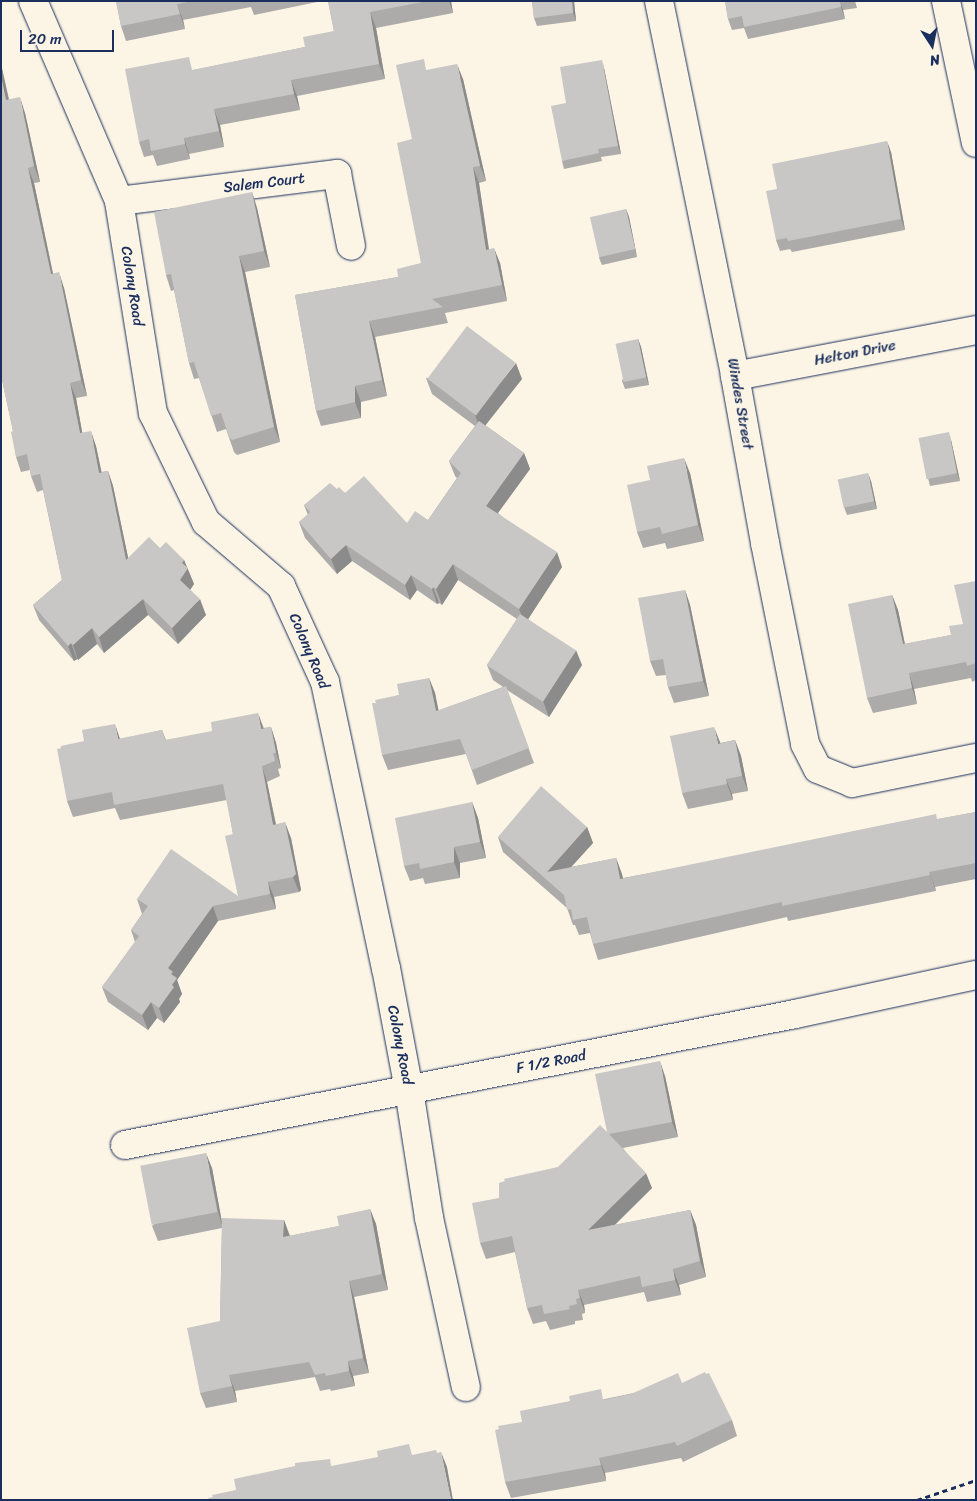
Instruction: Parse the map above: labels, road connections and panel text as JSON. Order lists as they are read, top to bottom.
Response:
{
  "streets": {
    "street": [
      "Salem Court",
      "Colony Road",
      "Helton Drive",
      "Windes Street",
      "F 1/2 Road"
    ]
  },
  "crossings": [
    ["Salem Court", "Colony Road"],
    ["Colony Road", "F 1/2 Road"],
    ["Helton Drive", "Windes Street"]
  ],
  "scale_bar": "20 m",
  "north": "bottom"
}
